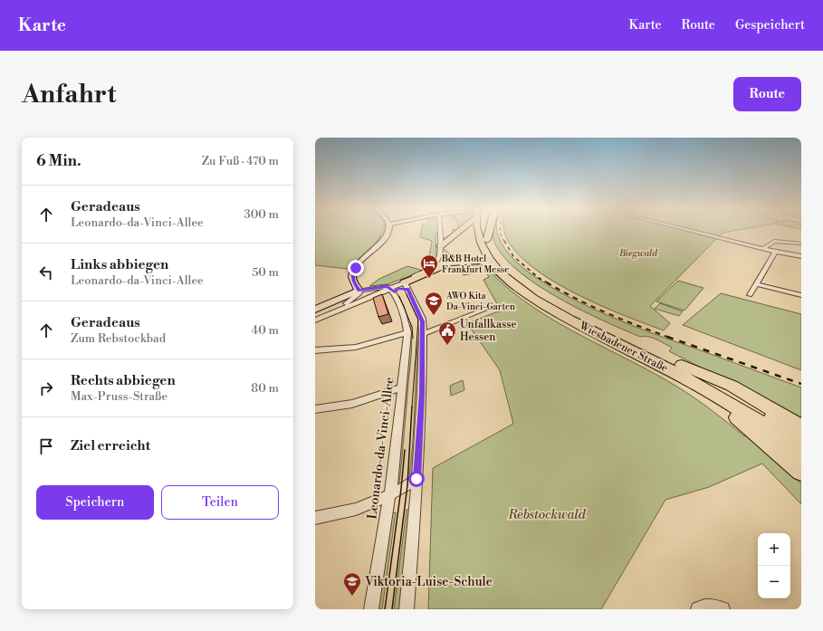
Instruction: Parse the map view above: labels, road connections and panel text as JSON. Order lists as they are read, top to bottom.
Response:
{
  "streets": {
    "highway": ["Wiesbadener Straße"],
    "street": ["Leonardo-da-Vinci-Allee"]
  },
  "parks": ["Biegwald", "Rebstockwald"],
  "places": {
    "hotel": ["B&B Hotel Frankfurt Messe"],
    "school or university": ["AWO Kita Da-Vinci-Garten", "Viktoria-Luise-Schule"],
    "public building": ["Unfallkasse Hessen"]
  },
  "page": {
    "header": "Karte",
    "nav": ["Karte", "Route", "Gespeichert"],
    "buttons": [
      "Route",
      ["Speichern", "Teilen"]
    ],
    "title": "Anfahrt",
    "heading": ["6 Min.", "Zu Fuß · 470 m"],
    "list": [
      ["Geradeaus", "Leonardo-da-Vinci-Allee", "300 m"],
      ["Links abbiegen", "Leonardo-da-Vinci-Allee", "50 m"],
      ["Geradeaus", "Zum Rebstockbad", "40 m"],
      ["Rechts abbiegen", "Max-Pruss-Straße", "80 m"],
      "Ziel erreicht"
    ],
    "map_buttons": ["+", "−"]
  }
}
